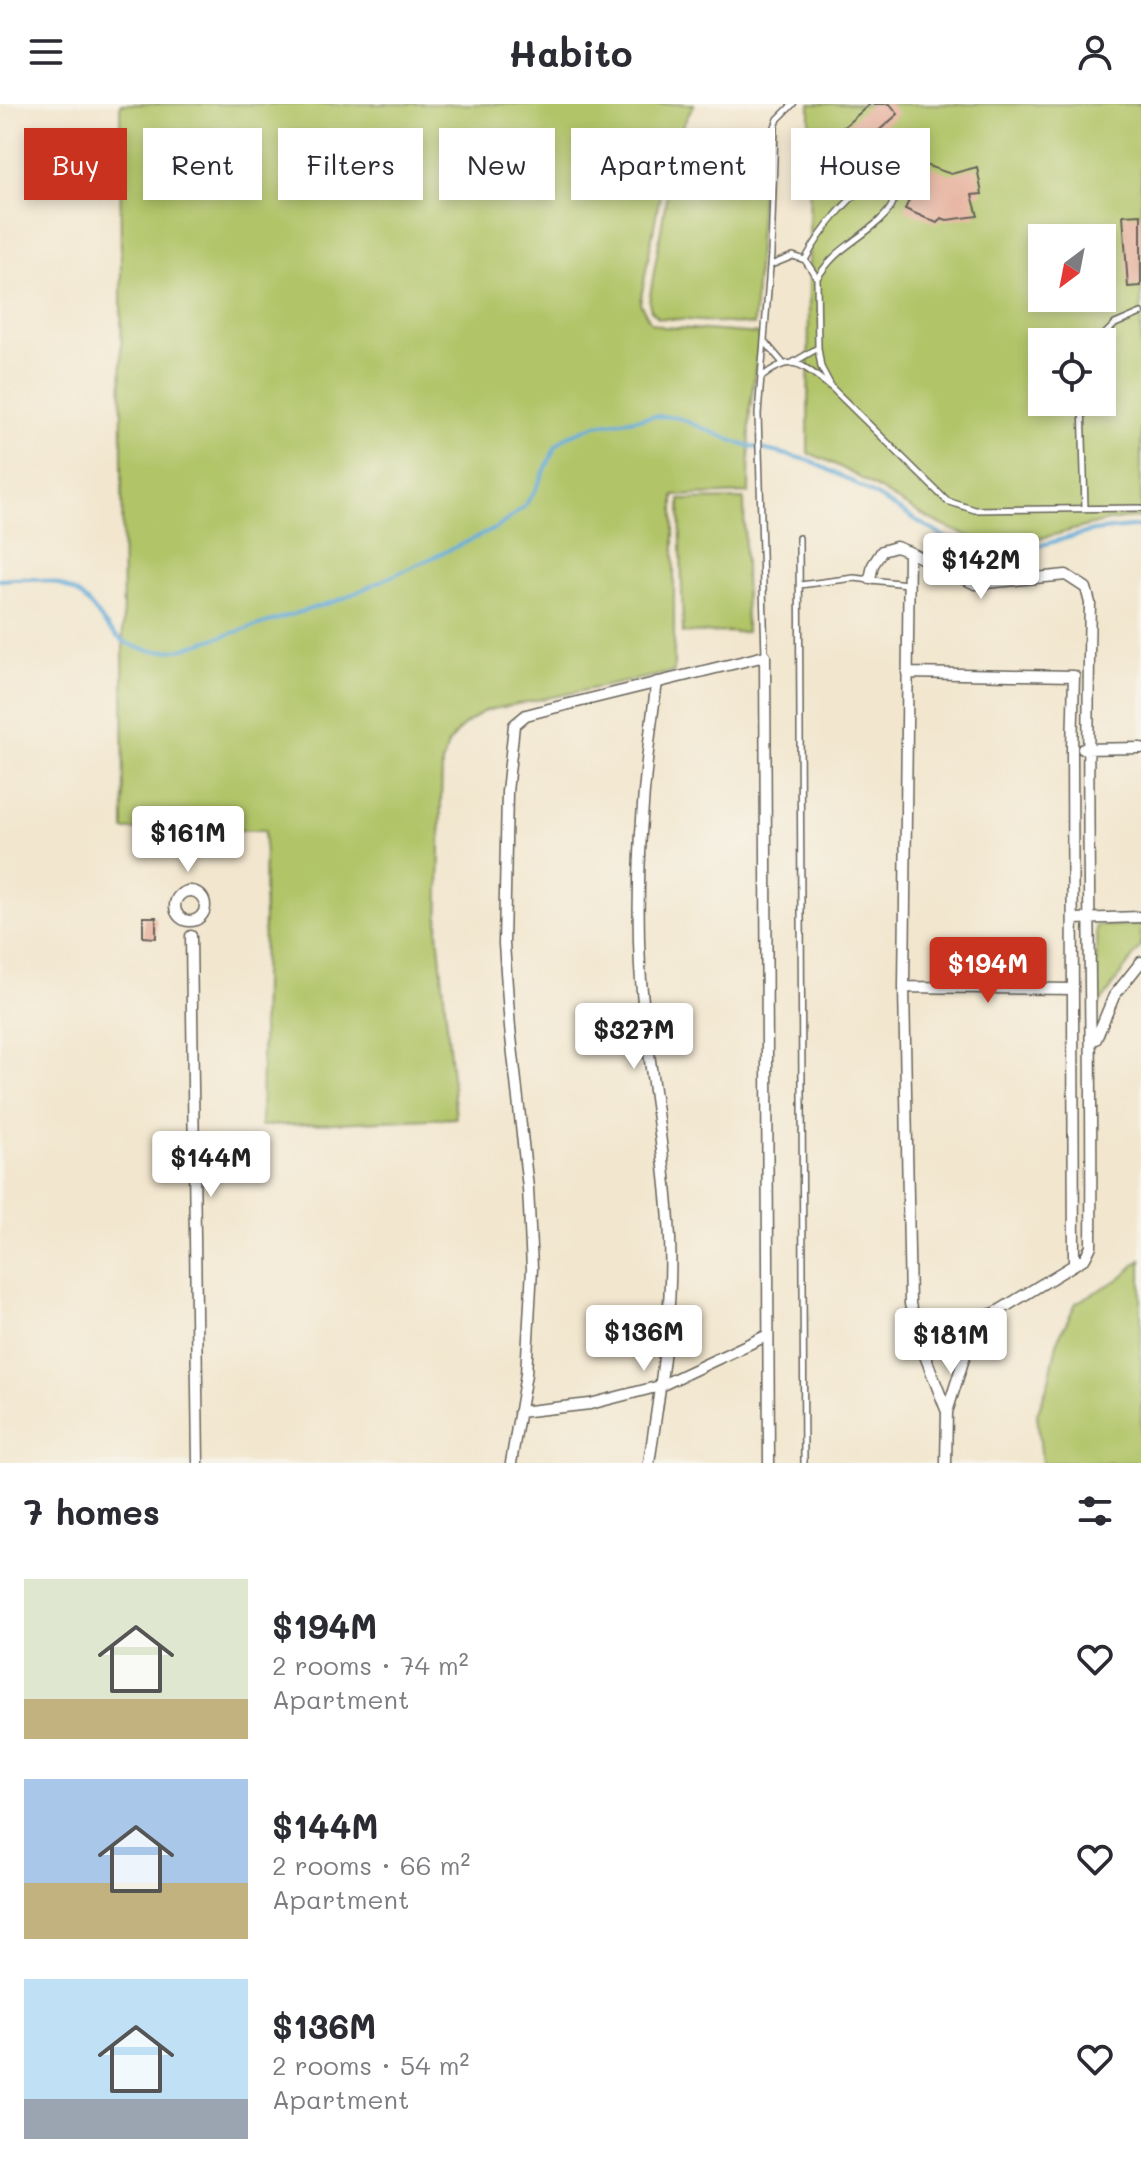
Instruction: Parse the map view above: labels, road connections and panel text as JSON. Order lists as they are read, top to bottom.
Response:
{
  "north": "bottom left",
  "page": {
    "header": "Habito",
    "chip": [
      "Buy",
      "Rent",
      "Filters",
      "New",
      "Apartment",
      "House"
    ],
    "price": [
      "$142M",
      "$161M",
      "$194M",
      "$327M",
      "$144M",
      "$136M",
      "$181M"
    ],
    "heading": "7 homes",
    "list": [
      {
        "name": "$194M",
        "note": "2 rooms · 74 m² · Apartment"
      },
      {
        "name": "$144M",
        "note": "2 rooms · 66 m² · Apartment"
      },
      {
        "name": "$136M",
        "note": "2 rooms · 54 m² · Apartment"
      }
    ]
  }
}
